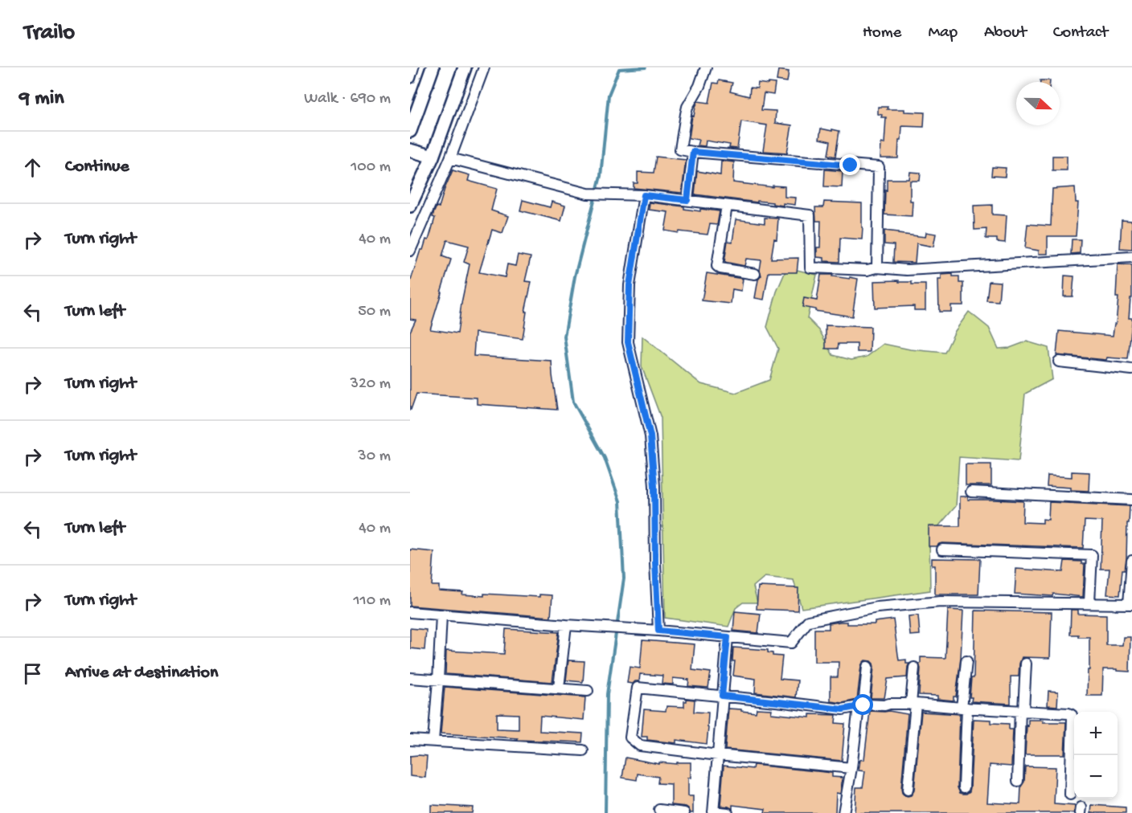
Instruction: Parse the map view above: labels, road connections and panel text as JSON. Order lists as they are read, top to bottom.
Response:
{
  "north": "right",
  "page": {
    "header": "Trailo",
    "nav": [
      "Home",
      "Map",
      "About",
      "Contact"
    ],
    "heading": ["9 min", "Walk · 690 m"],
    "list": [
      ["Continue", "100 m"],
      ["Turn right", "40 m"],
      ["Turn left", "50 m"],
      ["Turn right", "320 m"],
      ["Turn right", "30 m"],
      ["Turn left", "40 m"],
      ["Turn right", "110 m"],
      "Arrive at destination"
    ],
    "map_buttons": ["+", "−"]
  }
}
